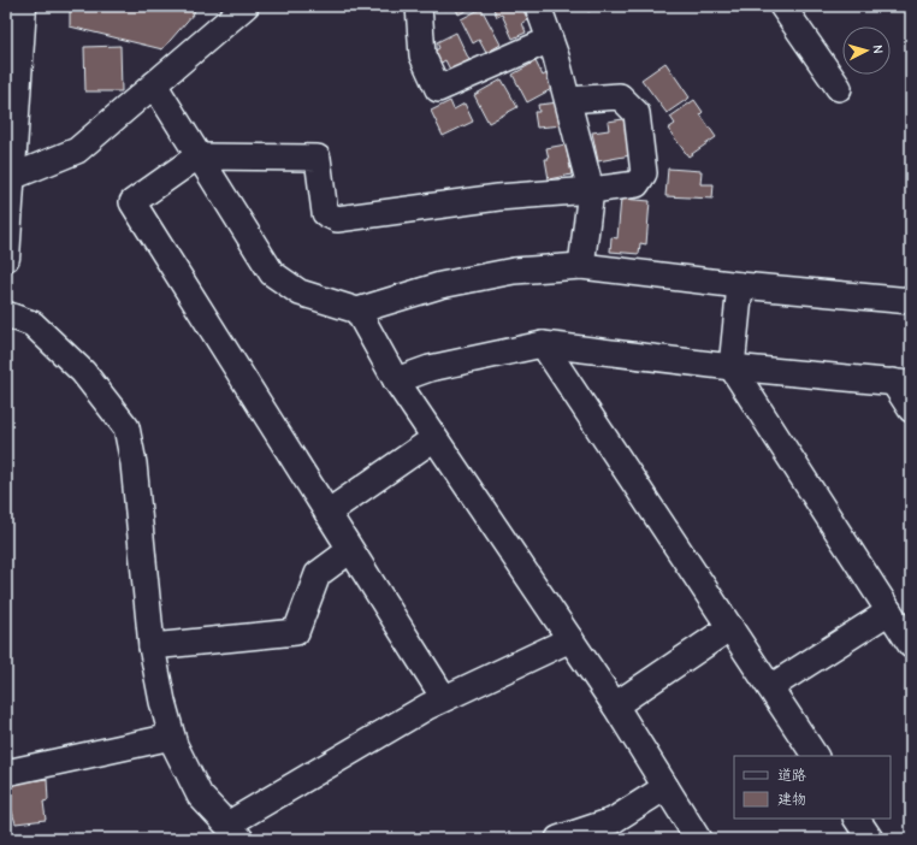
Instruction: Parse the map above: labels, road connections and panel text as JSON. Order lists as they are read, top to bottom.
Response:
{
  "legend": ["道路", "建物"],
  "north": "right"
}
